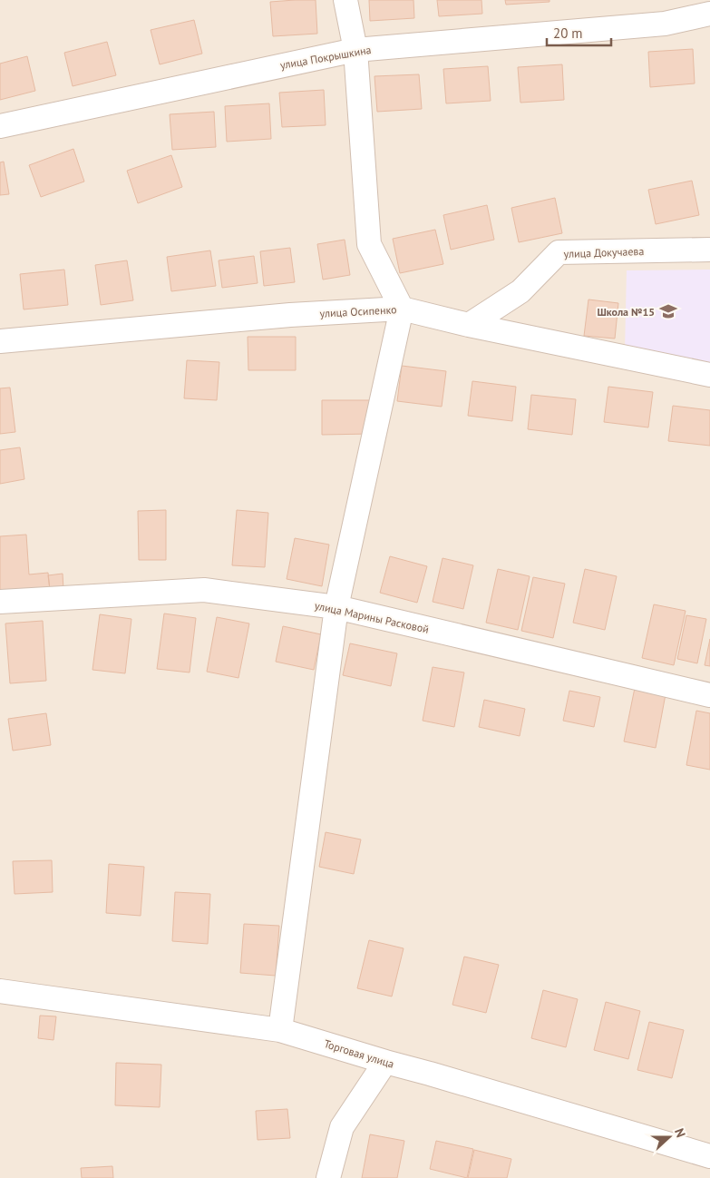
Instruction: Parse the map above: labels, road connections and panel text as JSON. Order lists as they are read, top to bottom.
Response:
{
  "streets": {
    "street": [
      "улица Покрышкина",
      "улица Докучаева",
      "улица Осипенко",
      "улица Марины Расковой",
      "Торговая улица"
    ]
  },
  "crossings": [
    ["улица Докучаева", "улица Осипенко"]
  ],
  "places": {
    "school or university": ["Школа №15"]
  },
  "scale_bar": "20 m",
  "north": "right"
}
